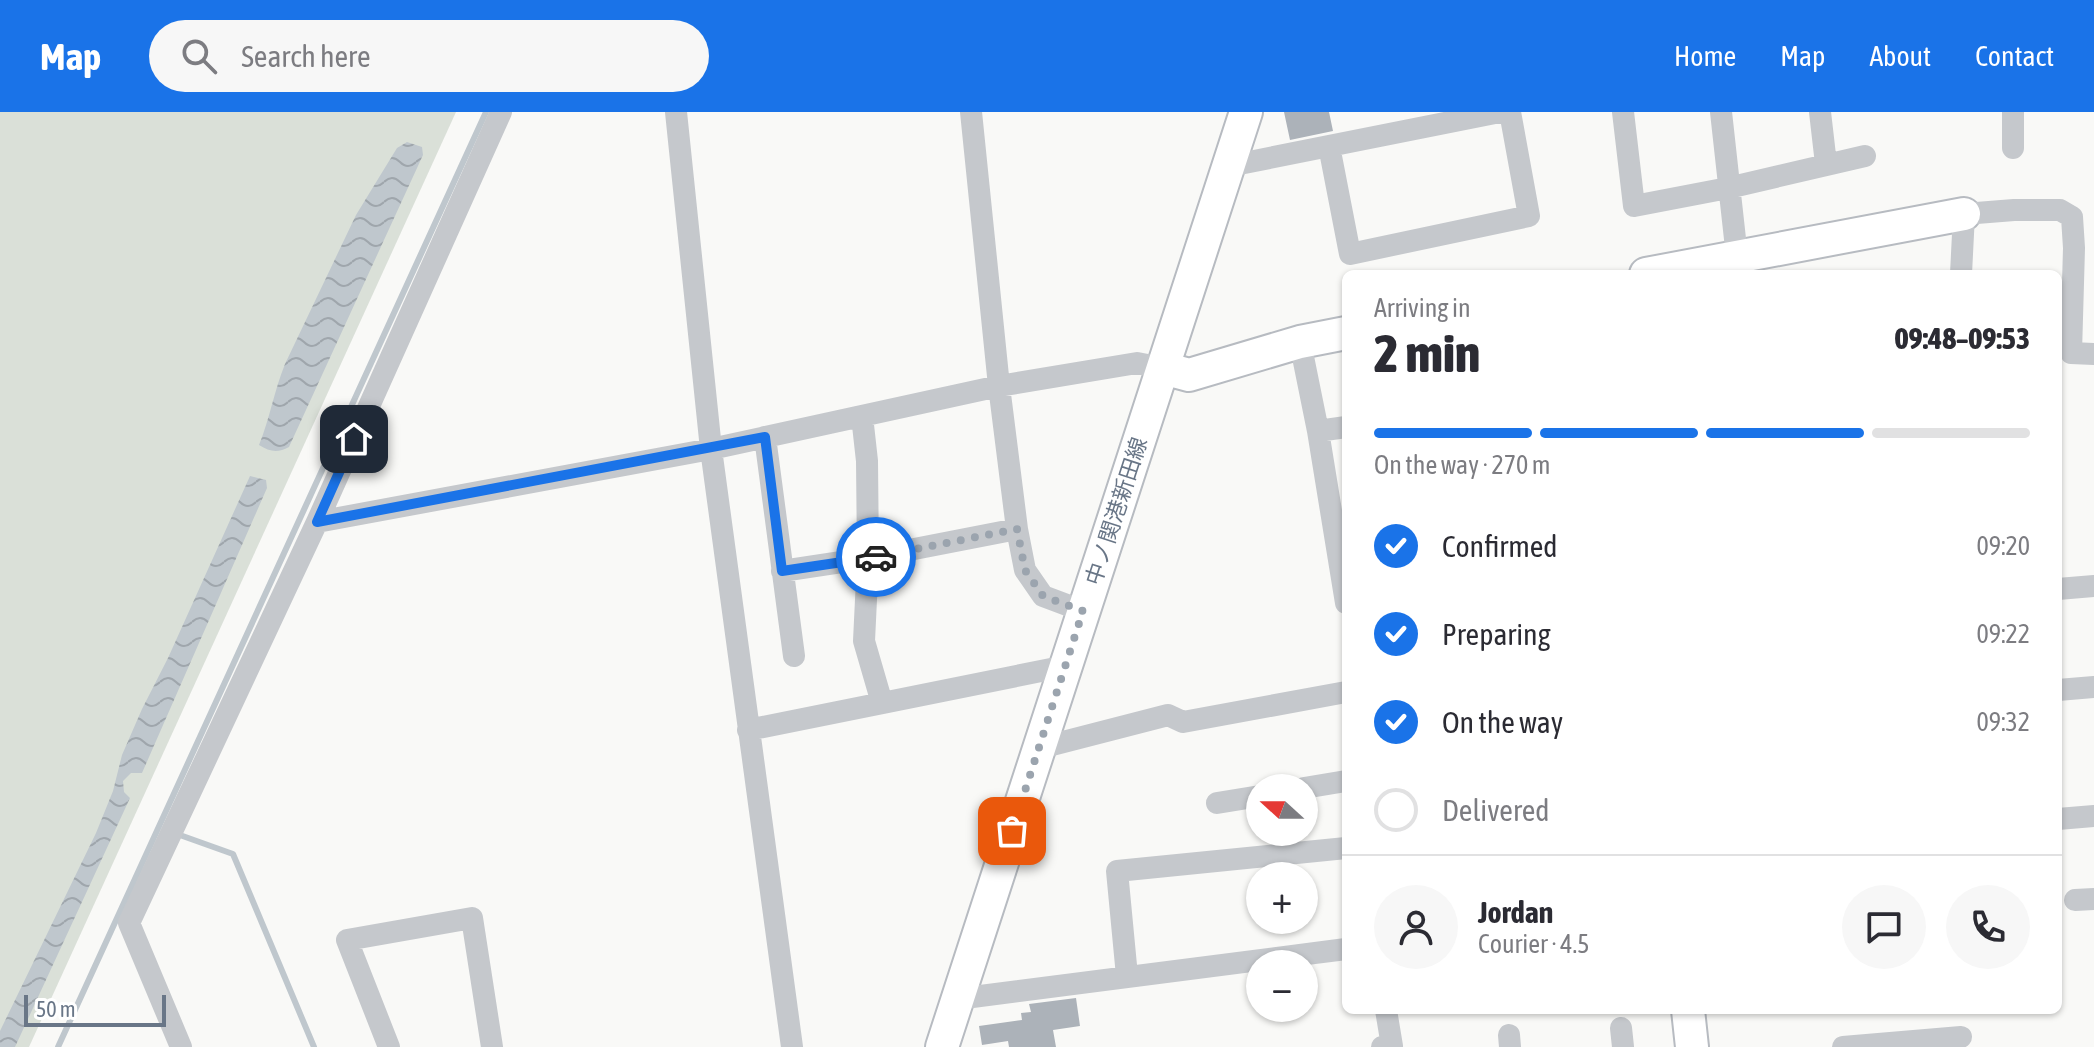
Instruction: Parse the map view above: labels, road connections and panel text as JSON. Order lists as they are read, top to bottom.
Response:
{
  "streets": {
    "main road": ["中ノ関港新田線"]
  },
  "scale_bar": "50 m",
  "north": "left",
  "page": {
    "header": "Map",
    "search": "Search here",
    "nav": [
      "Home",
      "Map",
      "About",
      "Contact"
    ],
    "heading": ["2 min", "Arriving in", "09:48–09:53"],
    "panel": ["Jordan", "Courier · 4.5"],
    "bar": "On the way · 270 m",
    "list": [
      ["Confirmed", "09:20"],
      ["Preparing", "09:22"],
      ["On the way", "09:32"],
      "Delivered"
    ],
    "map_buttons": ["+", "−"],
    "scale": "50 m"
  }
}
